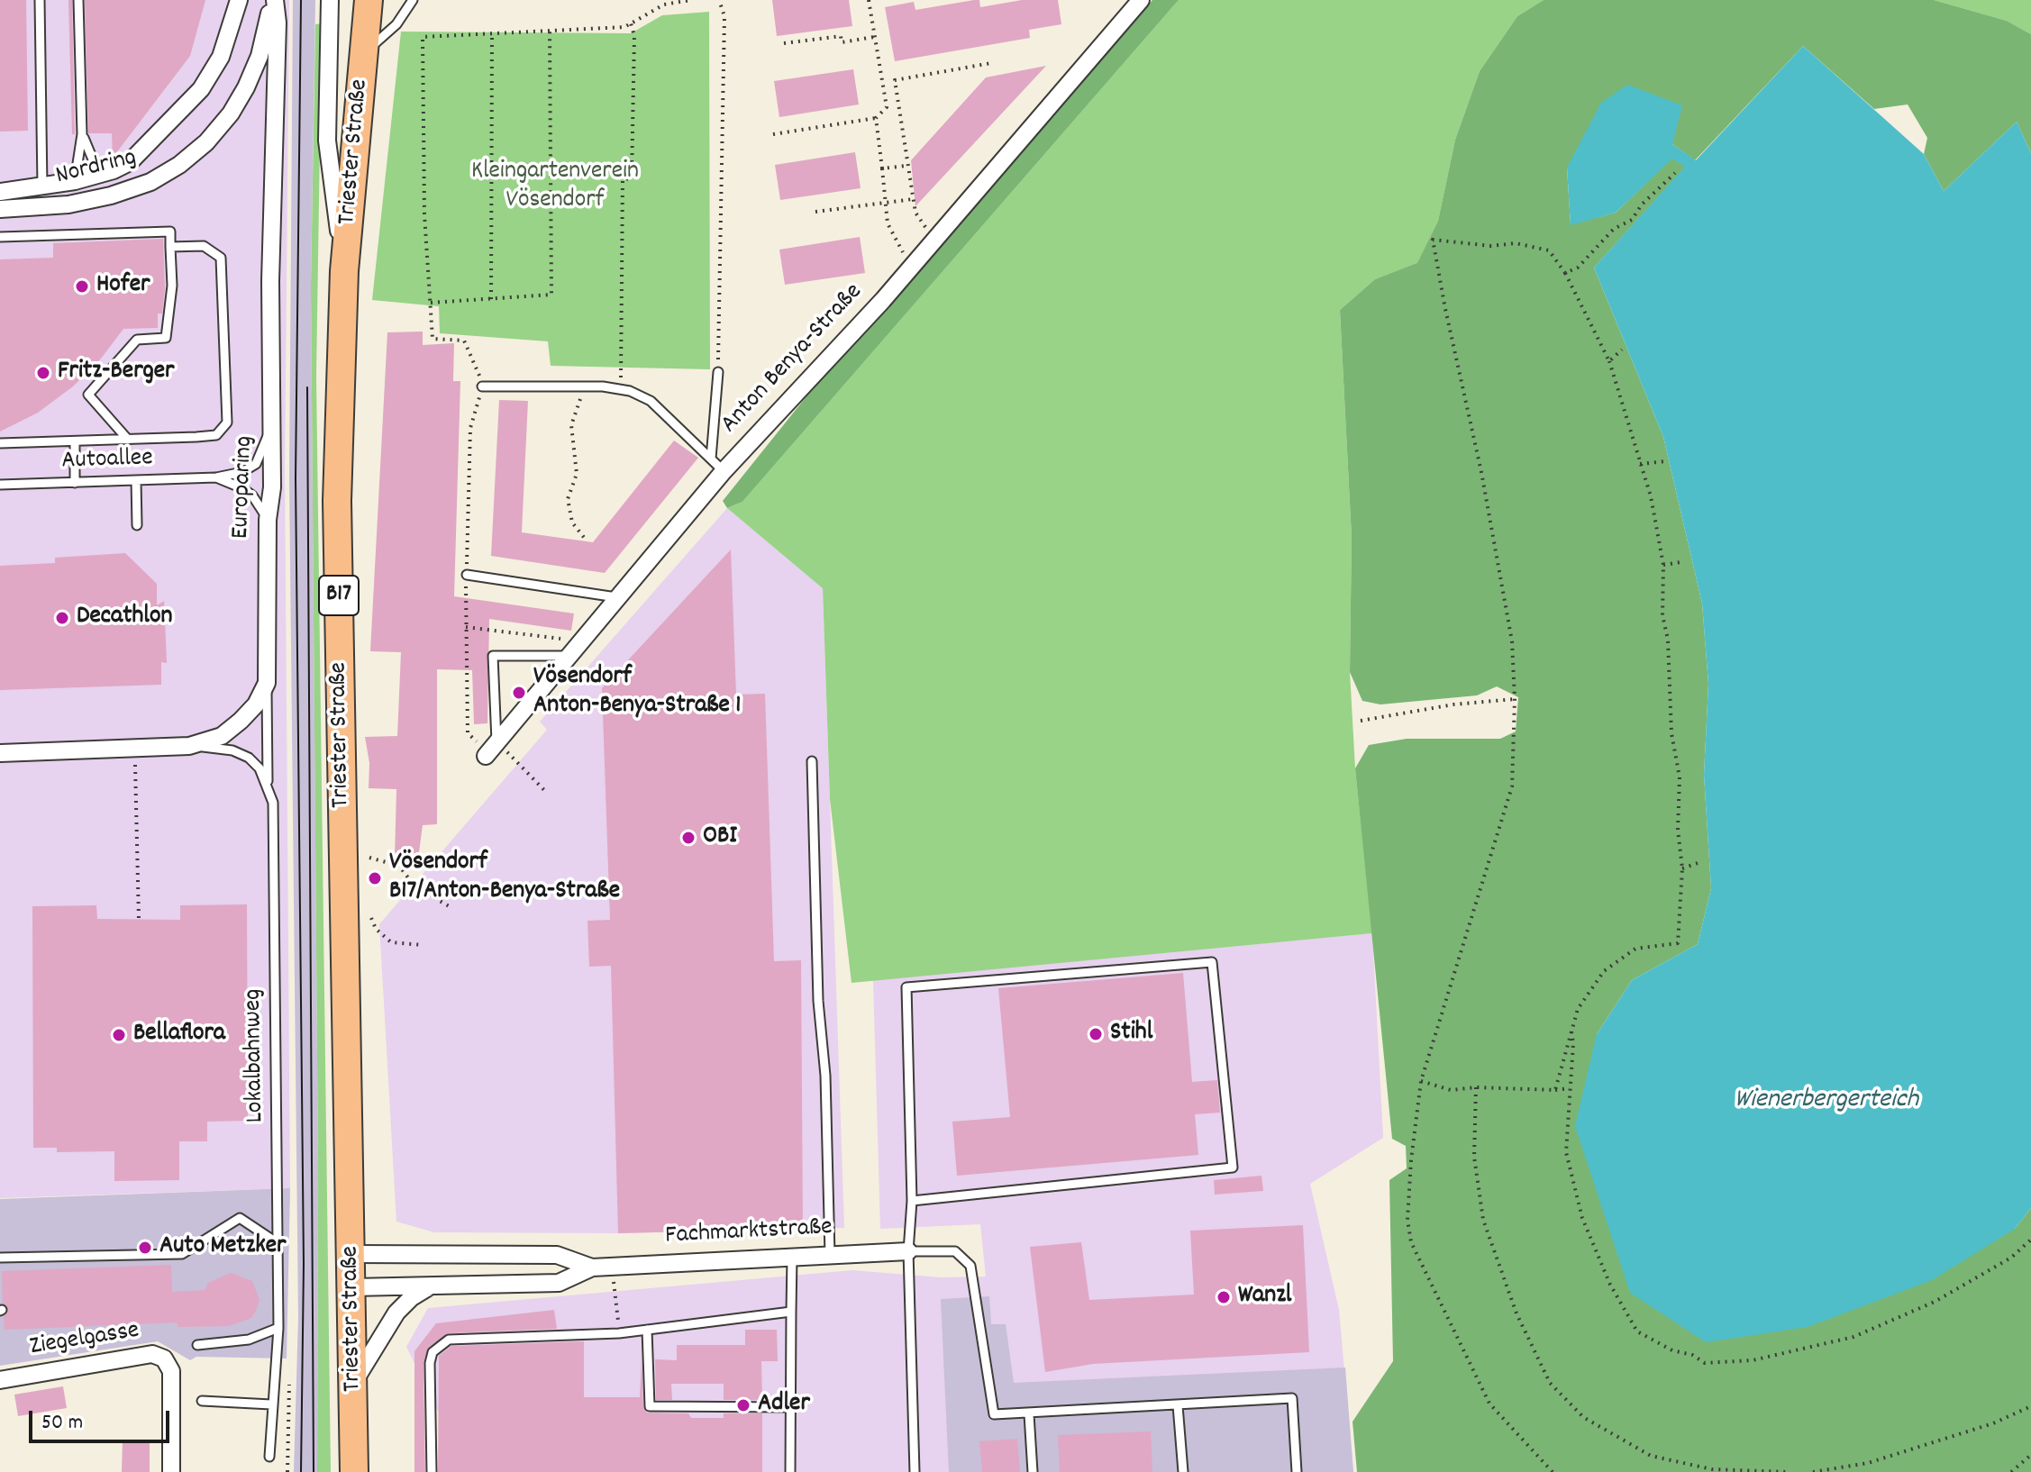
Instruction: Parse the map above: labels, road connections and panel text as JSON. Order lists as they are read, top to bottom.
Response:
{
  "streets": {
    "main road": ["Triester Straße", "B17"],
    "street": [
      "Nordring",
      "Anton Benya-Straße",
      "Europaring",
      "Fachmarktstraße",
      "Ziegelgasse"
    ],
    "lane": ["Autoallee", "Lokalbahnweg"]
  },
  "crossings": [
    ["Triester Straße", "Fachmarktstraße"],
    ["Nordring", "Europaring"],
    ["Autoallee", "Europaring"],
    ["Europaring", "Lokalbahnweg"]
  ],
  "water": ["Wienerbergerteich"],
  "parks": ["Kleingartenverein Vösendorf"],
  "places": [
    "Hofer",
    "Fritz-Berger",
    "Decathlon",
    "Vösendorf Anton-Benya-Straße 1",
    "OBI",
    "Vösendorf B17/Anton-Benya-Straße",
    "Stihl",
    "Bellaflora",
    "Auto Metzker",
    "Wanzl",
    "Adler"
  ],
  "scale_bar": "50 m"
}
